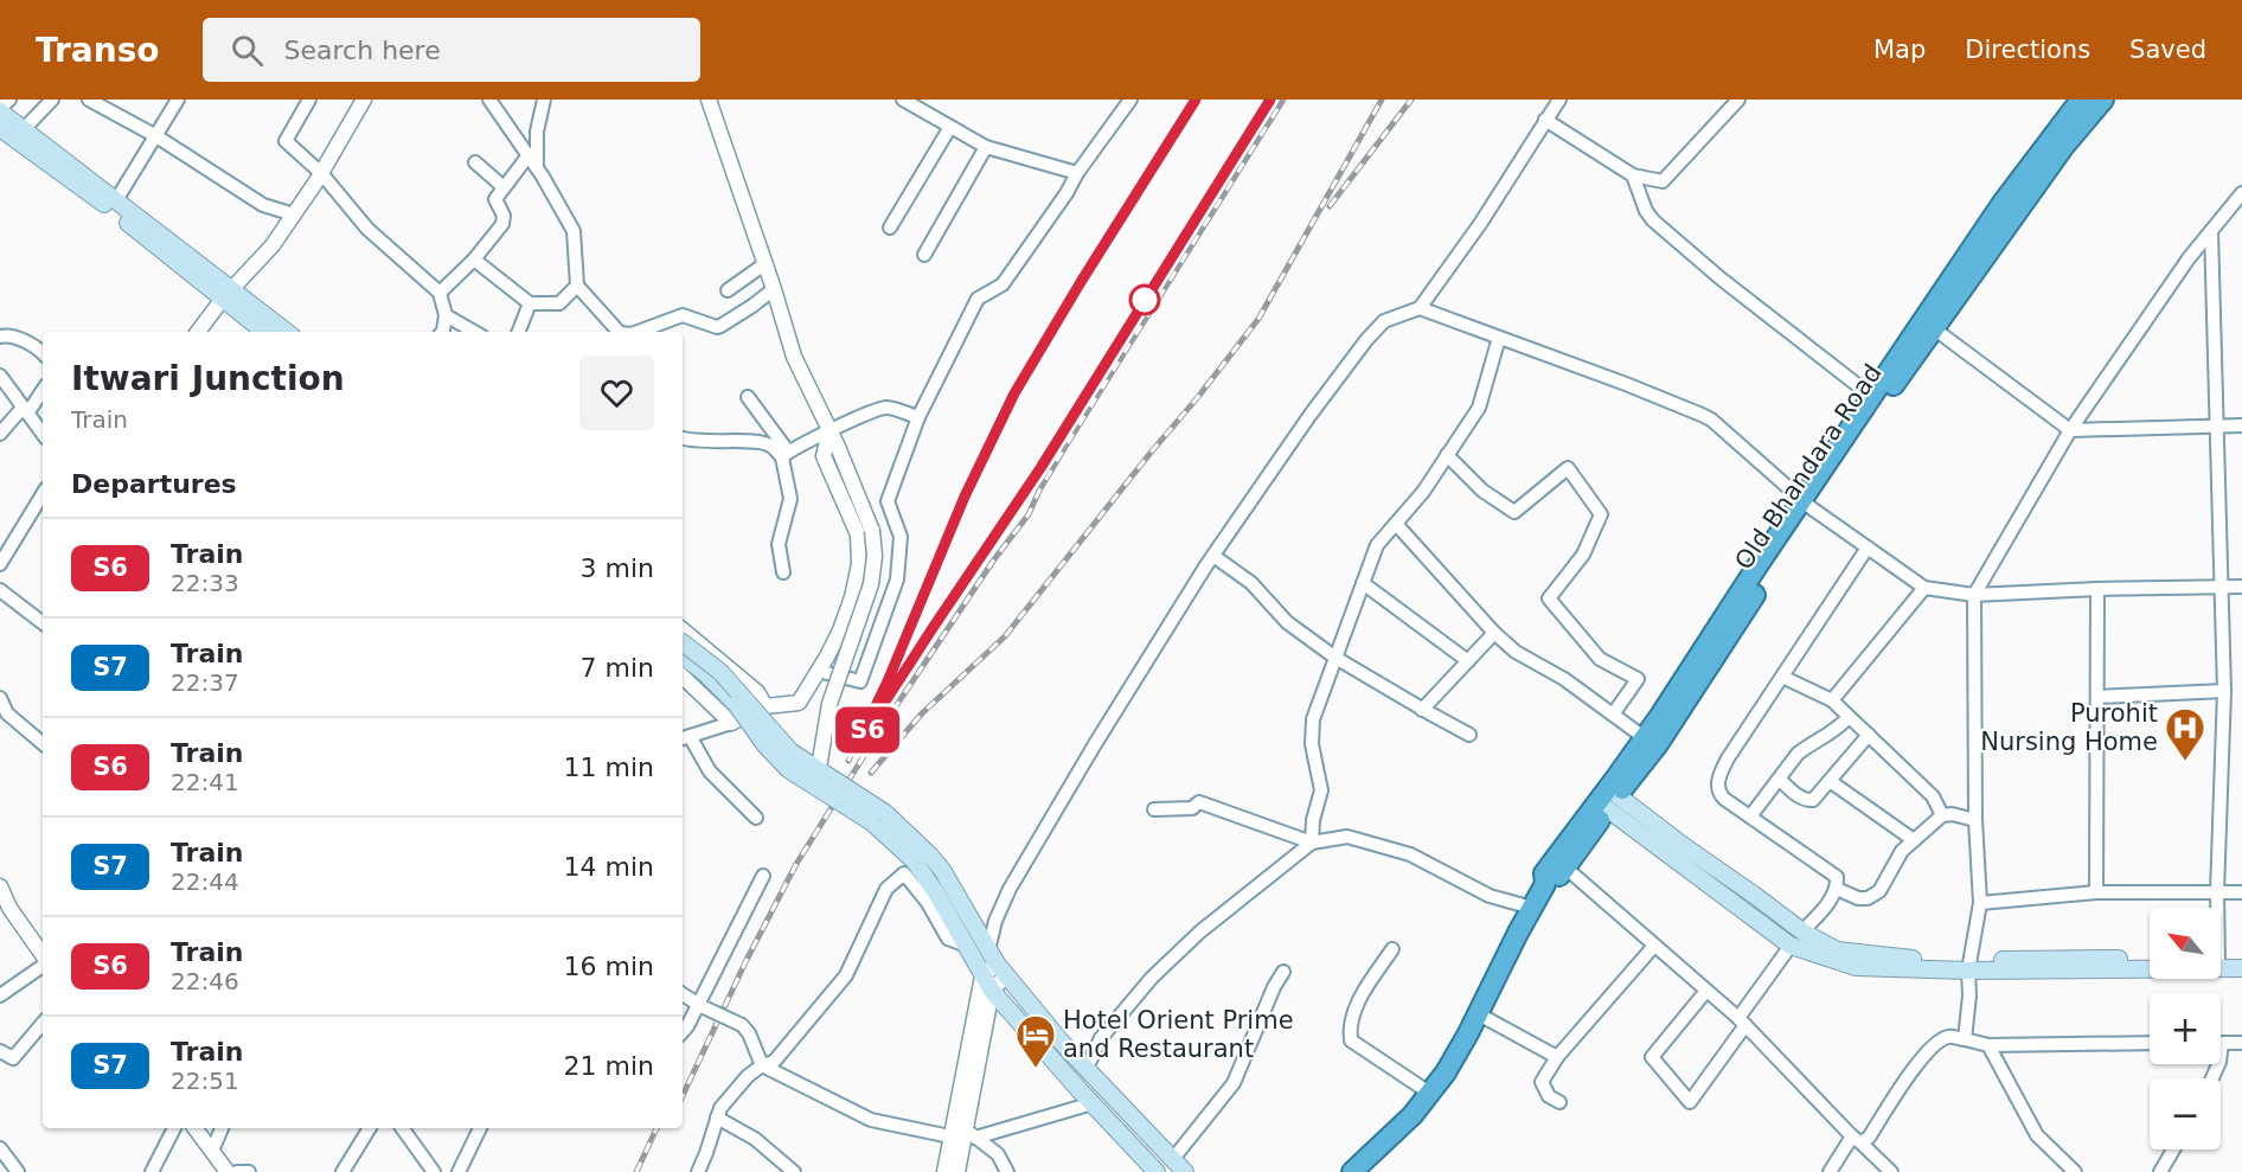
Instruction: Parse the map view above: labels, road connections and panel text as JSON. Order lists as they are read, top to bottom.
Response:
{
  "streets": {
    "highway": ["Old Bhandara Road"]
  },
  "places": {
    "hospital": ["Purohit Nursing Home"],
    "hotel": ["Hotel Orient Prime and Restaurant"]
  },
  "north": "top left",
  "page": {
    "header": "Transo",
    "search": "Search here",
    "nav": ["Map", "Directions", "Saved"],
    "on_map": "S6",
    "heading": [
      ["Itwari Junction", "Train"],
      "Departures"
    ],
    "list": [
      {
        "mark": "S6",
        "name": "Train",
        "note": "22:33",
        "value": "3 min"
      },
      {
        "mark": "S7",
        "name": "Train",
        "note": "22:37",
        "value": "7 min"
      },
      {
        "mark": "S6",
        "name": "Train",
        "note": "22:41",
        "value": "11 min"
      },
      {
        "mark": "S7",
        "name": "Train",
        "note": "22:44",
        "value": "14 min"
      },
      {
        "mark": "S6",
        "name": "Train",
        "note": "22:46",
        "value": "16 min"
      },
      {
        "mark": "S7",
        "name": "Train",
        "note": "22:51",
        "value": "21 min"
      }
    ],
    "map_buttons": ["+", "−"]
  }
}
